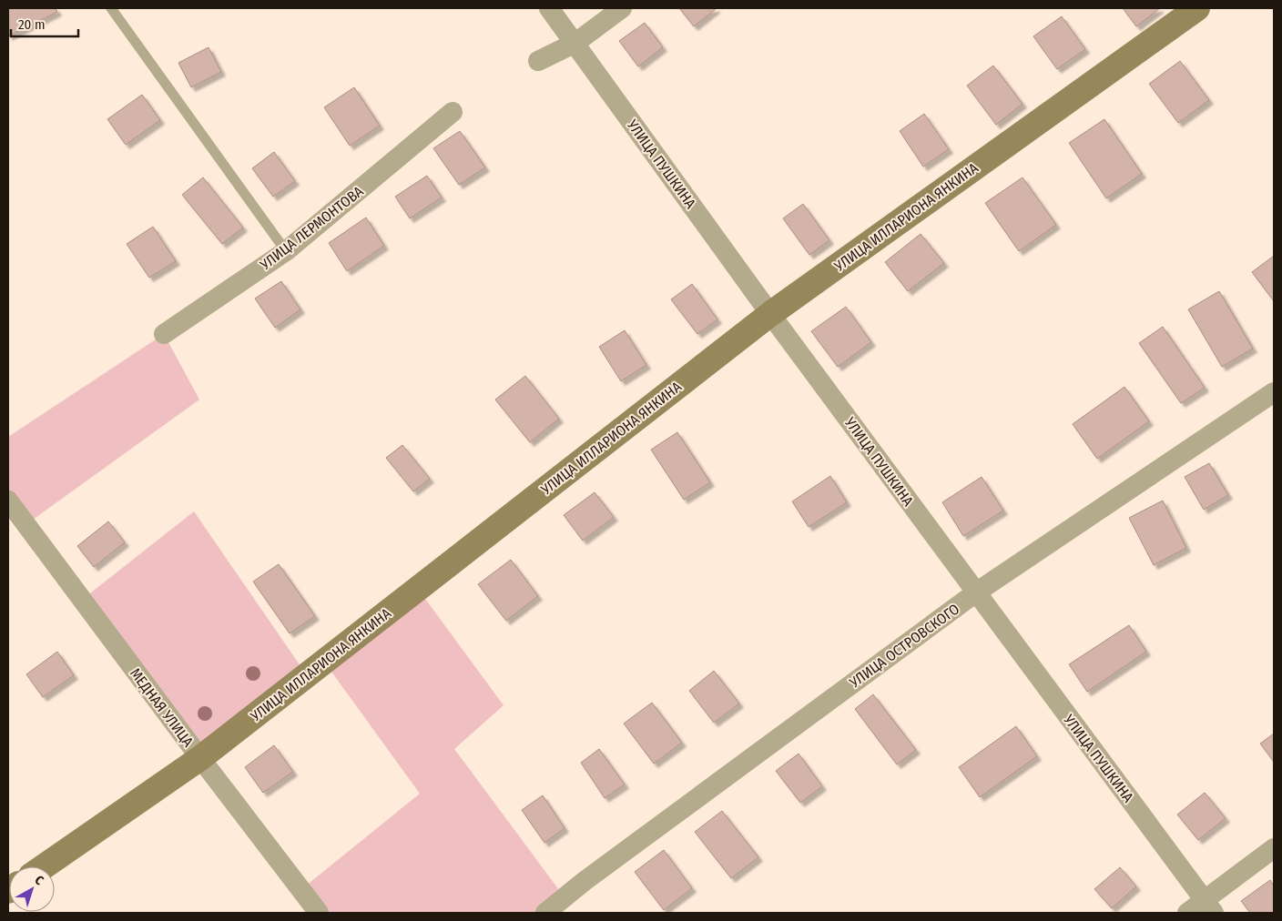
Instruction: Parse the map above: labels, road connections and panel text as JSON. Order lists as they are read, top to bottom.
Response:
{
  "streets": {
    "street": [
      "УЛИЦА ПУШКИНА",
      "УЛИЦА ИЛЛАРИОНА ЯНКИНА",
      "УЛИЦА ЛЕРМОНТОВА",
      "УЛИЦА ОСТРОВСКОГО",
      "МЕДНАЯ УЛИЦА"
    ]
  },
  "crossings": [
    ["УЛИЦА ПУШКИНА", "УЛИЦА ИЛЛАРИОНА ЯНКИНА"],
    ["УЛИЦА ПУШКИНА", "УЛИЦА ОСТРОВСКОГО"],
    ["УЛИЦА ИЛЛАРИОНА ЯНКИНА", "МЕДНАЯ УЛИЦА"]
  ],
  "scale_bar": "20 m",
  "north": "top right"
}
